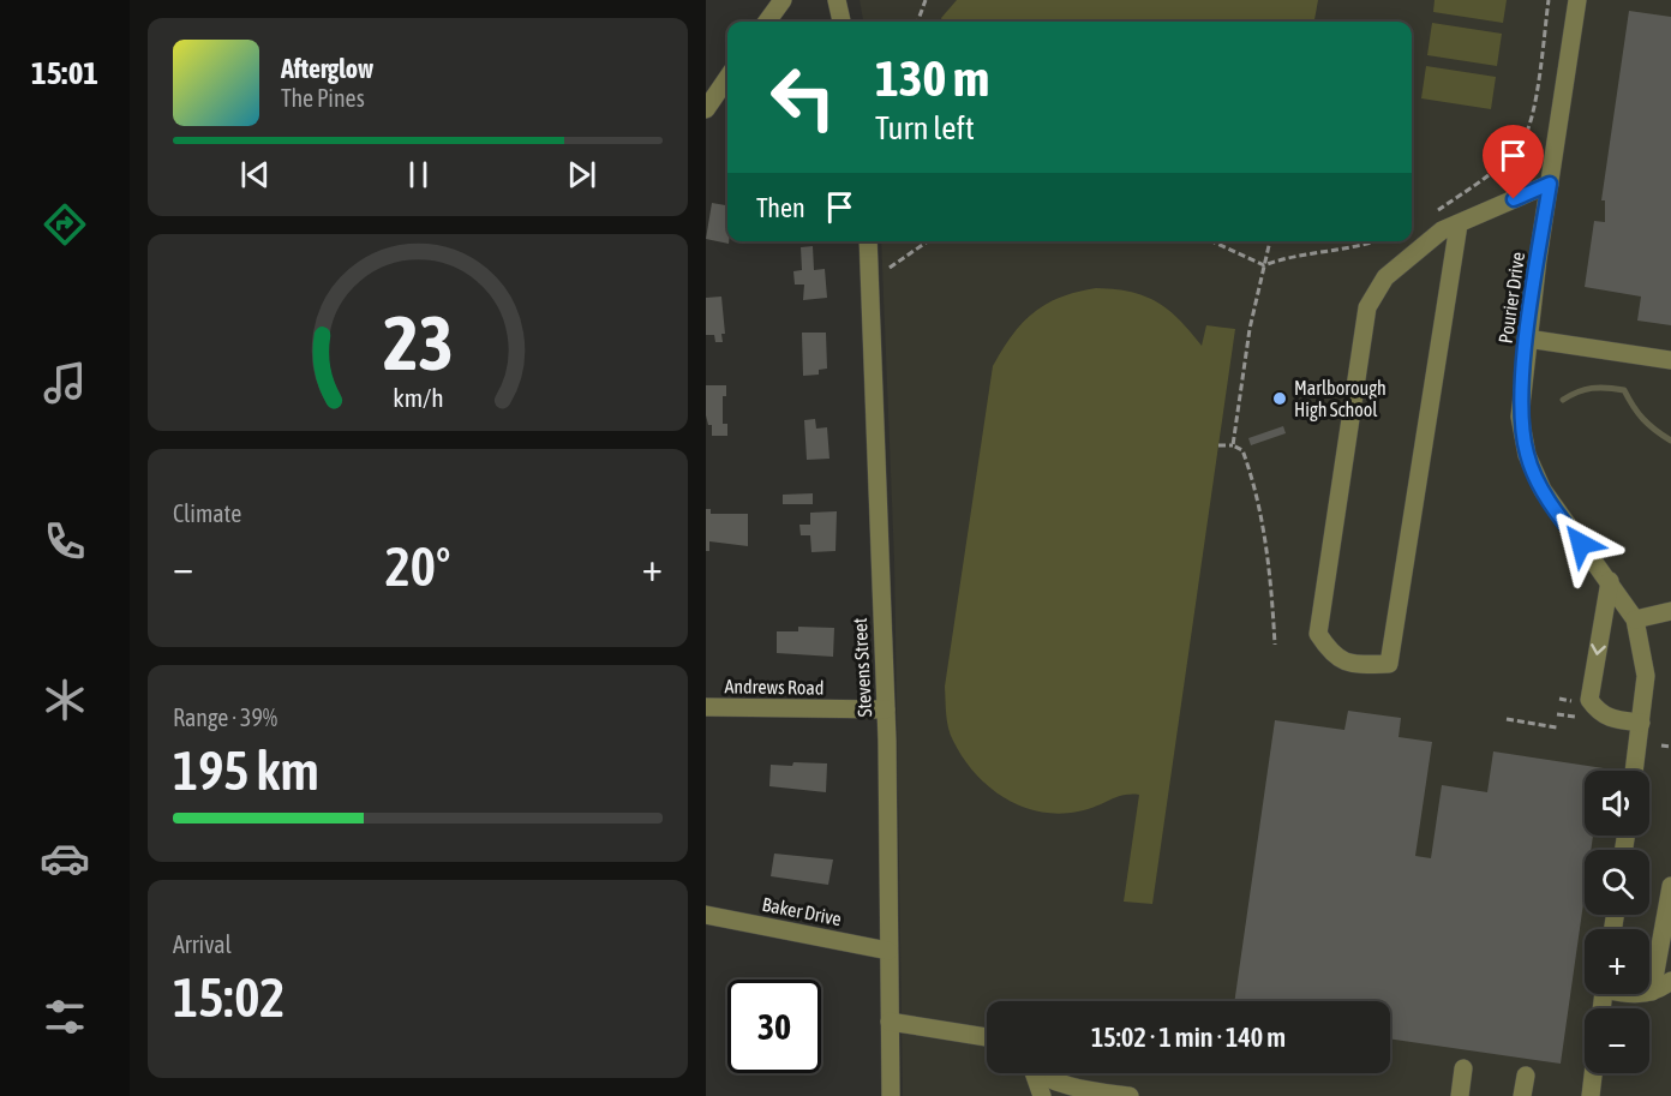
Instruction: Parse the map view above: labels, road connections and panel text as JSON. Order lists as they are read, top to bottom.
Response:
{
  "streets": {
    "street": [
      "Pourier Drive",
      "Stevens Street",
      "Andrews Road",
      "Baker Drive"
    ]
  },
  "crossings": [
    ["Stevens Street", "Andrews Road"],
    ["Stevens Street", "Baker Drive"]
  ],
  "places": ["Marlborough High School"],
  "page": {
    "tabs": "15:01",
    "turn": ["130 m", "Turn left"],
    "song": ["Afterglow", "The Pines"],
    "then": "Then",
    "tile": [
      "Climate",
      ["Range · 39%", "195 km"],
      ["Arrival", "15:02"]
    ],
    "heat": ["−", "20°", "+"],
    "map_buttons": ["+", "−"],
    "limit": "30",
    "trip": "15:02 · 1 min · 140 m",
    "gauge": ["23", "km/h"]
  }
}
